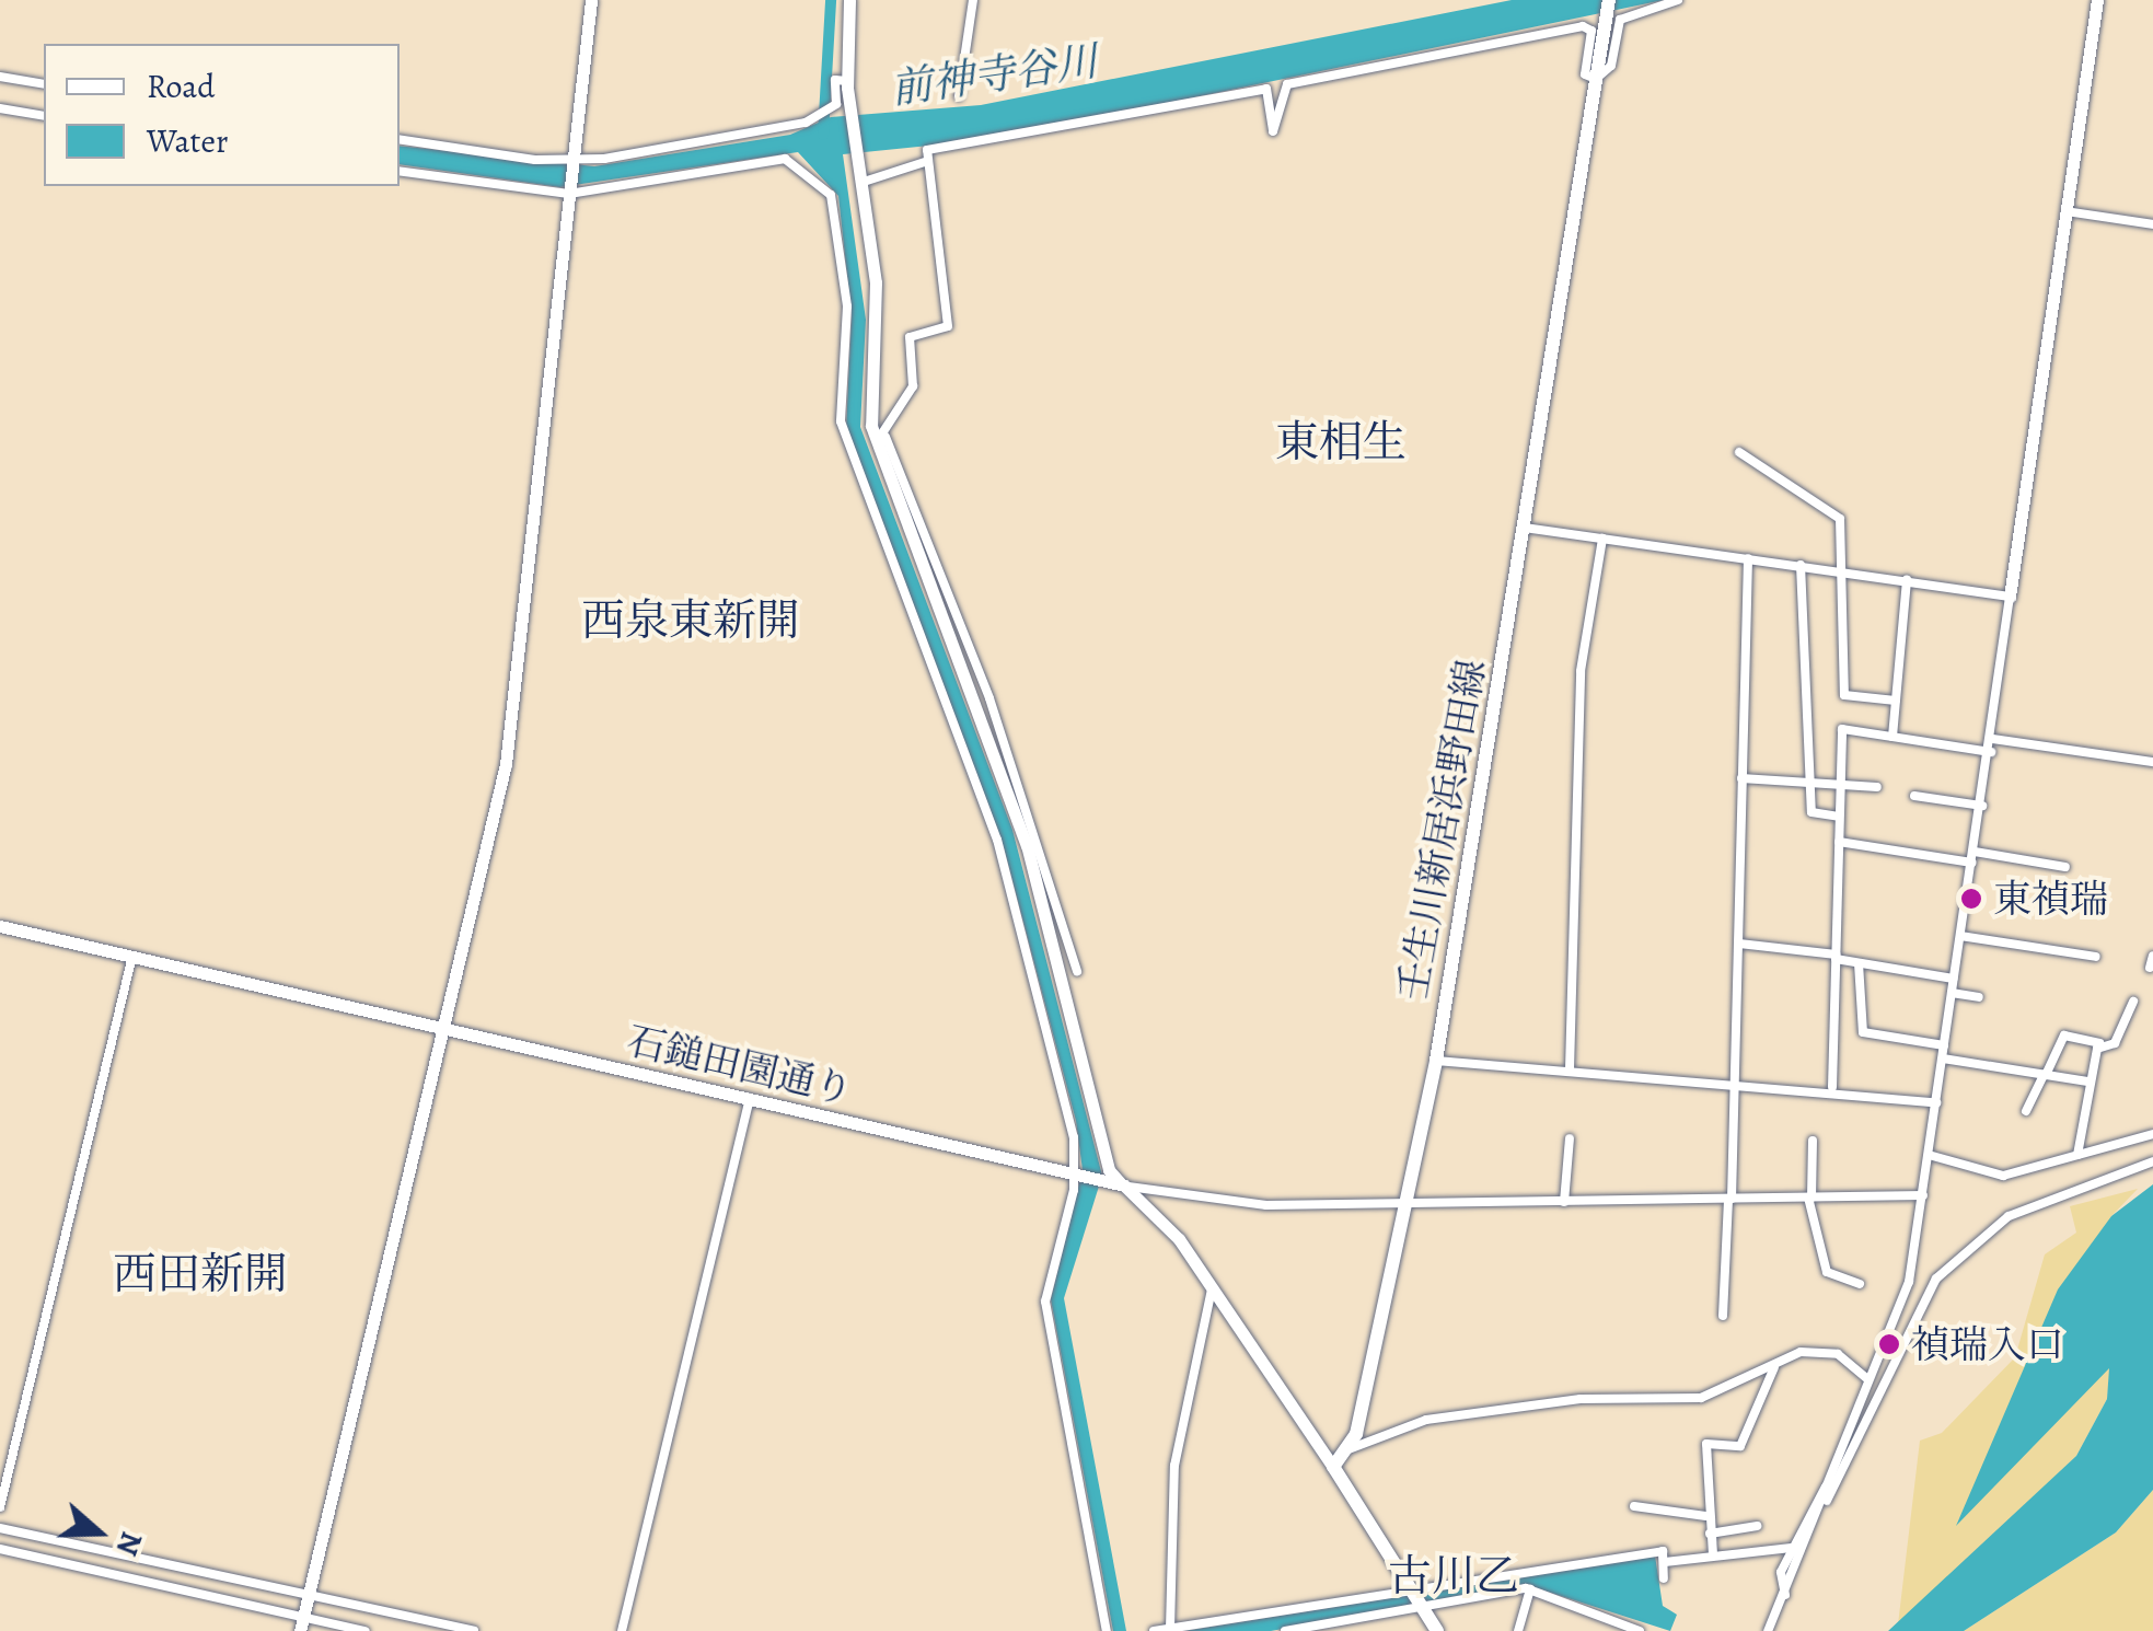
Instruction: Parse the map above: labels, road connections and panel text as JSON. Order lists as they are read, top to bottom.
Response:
{
  "streets": {
    "main road": ["壬生川新居浜野田線"],
    "street": ["石鎚田園通り"]
  },
  "districts": [
    "東相生",
    "西泉東新開",
    "西田新開",
    "古川乙"
  ],
  "water": ["前神寺谷川"],
  "places": ["東禎瑞", "禎瑞入口"],
  "legend": ["Road", "Water"],
  "north": "right"
}
